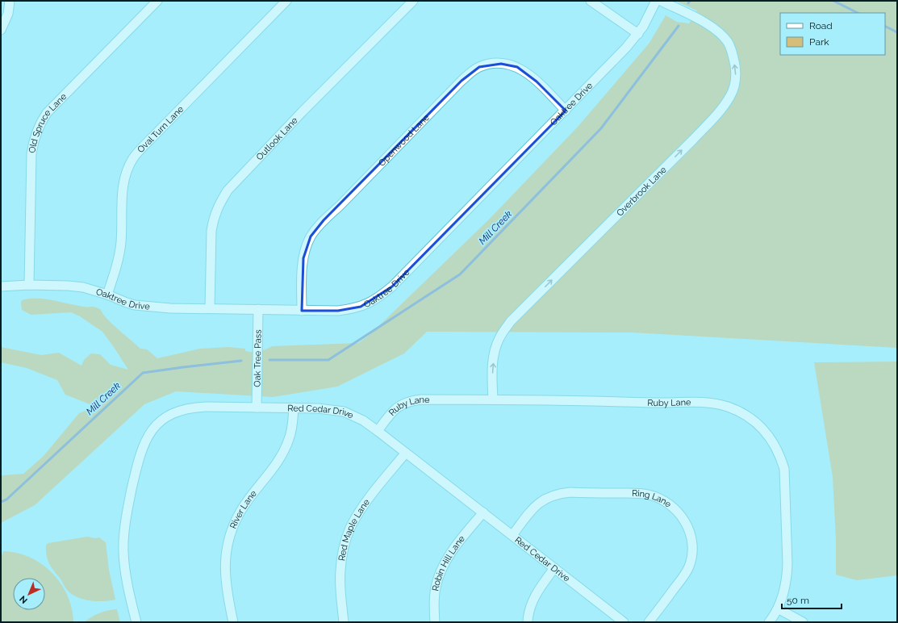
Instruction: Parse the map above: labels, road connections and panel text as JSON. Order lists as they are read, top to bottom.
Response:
{
  "streets": {
    "street": [
      "Oaktree Drive",
      "Old Spruce Lane",
      "Oval Turn Lane",
      "Outlook Lane",
      "Openwood Lane",
      "Overbrook Lane",
      "Oak Tree Pass",
      "Ruby Lane",
      "Red Cedar Drive",
      "Ring Lane",
      "River Lane",
      "Red Maple Lane",
      "Robin Hill Lane"
    ]
  },
  "crossings": [
    ["Oaktree Drive", "Old Spruce Lane"],
    ["Oaktree Drive", "Oval Turn Lane"],
    ["Oaktree Drive", "Outlook Lane"],
    ["Oaktree Drive", "Openwood Lane"],
    ["Oaktree Drive", "Oak Tree Pass"],
    ["Overbrook Lane", "Ruby Lane"],
    ["Oak Tree Pass", "Red Cedar Drive"],
    ["Ruby Lane", "Red Cedar Drive"],
    ["Red Cedar Drive", "Ring Lane"],
    ["Red Cedar Drive", "River Lane"],
    ["Red Cedar Drive", "Red Maple Lane"],
    ["Red Cedar Drive", "Robin Hill Lane"]
  ],
  "one_way": ["Overbrook Lane"],
  "water": ["Mill Creek"],
  "legend": ["Road", "Park"],
  "scale_bar": "50 m",
  "north": "bottom left"
}
